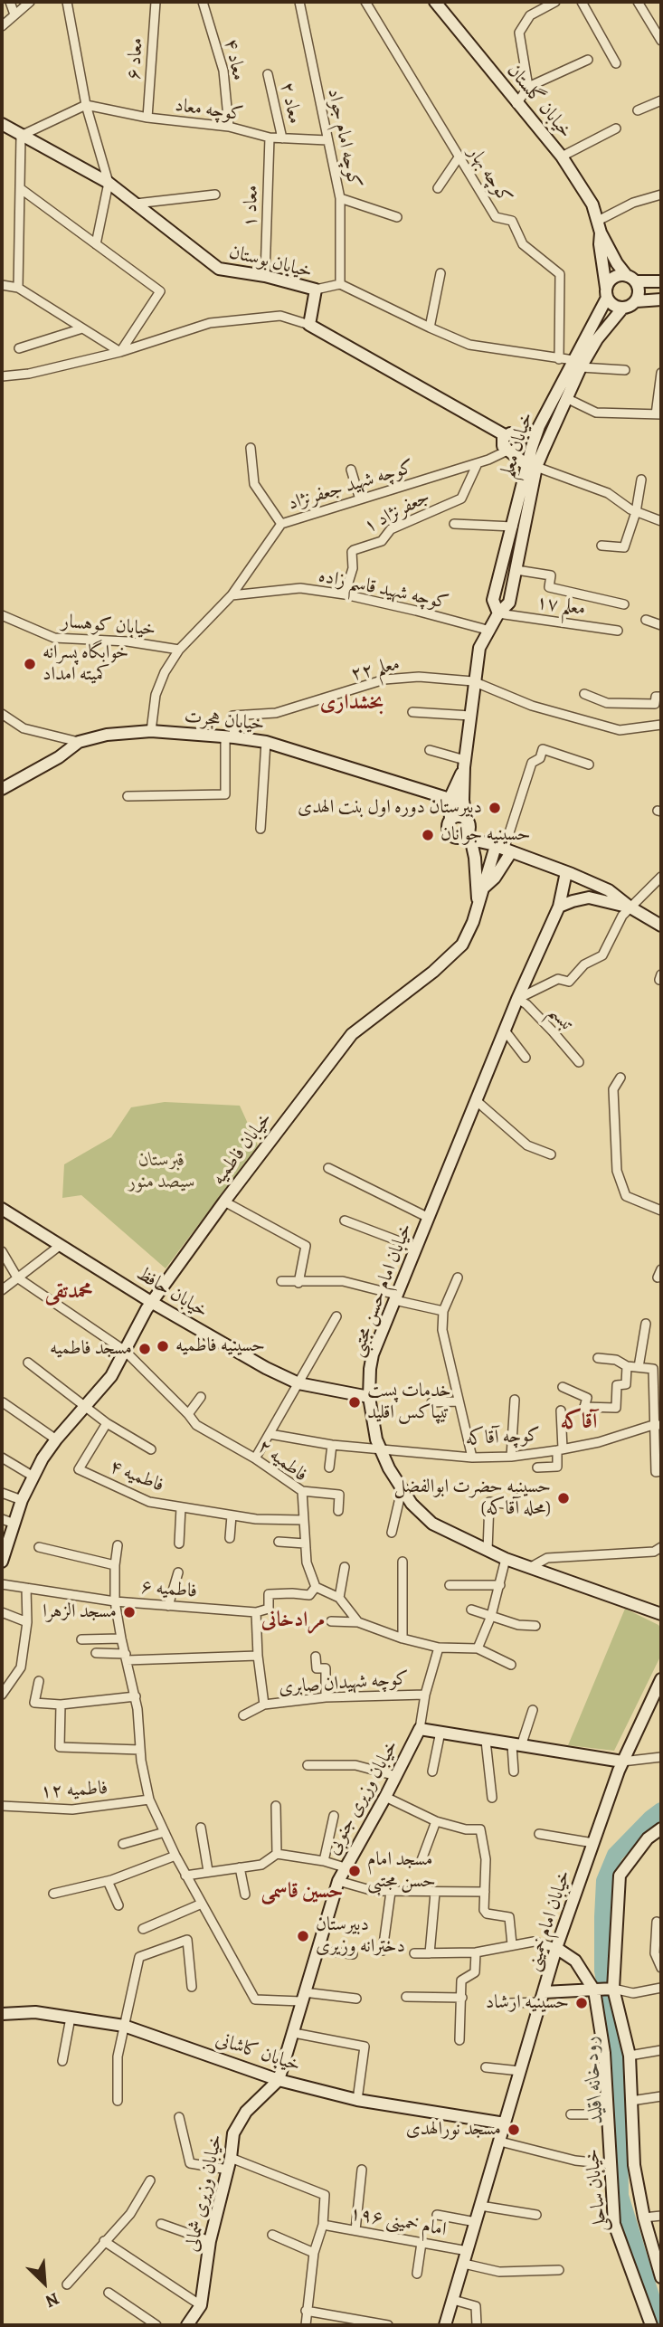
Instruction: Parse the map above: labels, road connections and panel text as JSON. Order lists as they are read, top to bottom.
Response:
{
  "streets": {
    "main road": [
      "خیابان گلستان",
      "خیابان بوستان",
      "خیابان معلم",
      "خیابان هجرت",
      "خیابان فاطمیه",
      "خیابان امام حسن مجتبی",
      "خیابان حافظ",
      "خیابان وزیری جنوبی",
      "خیابان امام خمینی",
      "خیابان کاشانی",
      "خیابان ساحلی",
      "خیابان وزیری شمالی"
    ],
    "street": [
      "معاد ۶",
      "معاد ۴",
      "معاد ۲",
      "کوچه معاد",
      "کوچه امام جواد",
      "کوچه بهار",
      "معاد ۱",
      "کوچه شهید جعفرنژاد",
      "جعفرنژاد ۱",
      "کوچه شهید قاسم زاده",
      "معلم ۱۷",
      "خیابان کوهسار",
      "معلم ۲۲",
      "تبسم",
      "کوچه آقاکه",
      "فاطمیه ۲",
      "فاطمیه ۴",
      "فاطمیه ۶",
      "کوچه شهیدان صابری",
      "فاطمیه ۱۲",
      "امام خمینی ۱۹۶"
    ]
  },
  "crossings": [
    ["معاد ۶", "کوچه معاد"],
    ["معاد ۴", "کوچه معاد"],
    ["خیابان گلستان", "خیابان معلم"],
    ["معاد ۲", "کوچه معاد"],
    ["کوچه معاد", "کوچه امام جواد"],
    ["کوچه معاد", "معاد ۱"],
    ["معاد ۱", "خیابان بوستان"],
    ["خیابان معلم", "کوچه شهید قاسم زاده"],
    ["خیابان معلم", "معلم ۱۷"],
    ["خیابان معلم", "معلم ۲۲"],
    ["خیابان معلم", "خیابان هجرت"],
    ["کوچه شهید جعفرنژاد", "جعفرنژاد ۱"],
    ["کوچه شهید جعفرنژاد", "کوچه شهید قاسم زاده"],
    ["کوچه شهید جعفرنژاد", "خیابان کوهسار"],
    ["کوچه شهید جعفرنژاد", "خیابان هجرت"],
    ["جعفرنژاد ۱", "کوچه شهید قاسم زاده"],
    ["معلم ۲۲", "خیابان هجرت"],
    ["تبسم", "خیابان امام حسن مجتبی"],
    ["خیابان فاطمیه", "خیابان حافظ"],
    ["خیابان فاطمیه", "فاطمیه ۲"],
    ["خیابان امام حسن مجتبی", "خیابان حافظ"],
    ["خیابان امام حسن مجتبی", "کوچه آقاکه"],
    ["فاطمیه ۲", "فاطمیه ۴"],
    ["فاطمیه ۶", "کوچه شهیدان صابری"],
    ["خیابان وزیری جنوبی", "خیابان امام خمینی"],
    ["خیابان وزیری جنوبی", "خیابان کاشانی"],
    ["خیابان وزیری جنوبی", "خیابان وزیری شمالی"],
    ["خیابان امام خمینی", "خیابان کاشانی"],
    ["خیابان امام خمینی", "امام خمینی ۱۹۶"],
    ["خیابان کاشانی", "خیابان وزیری شمالی"]
  ],
  "districts": [
    "بخشداری",
    "محمدتقی",
    "آقاکه",
    "مرادخانی",
    "حسین قاسمی"
  ],
  "water": ["رودخانه اقلید"],
  "parks": ["قبرستان سیصد منور"],
  "places": [
    "خوابگاه پسرانه کمیته امداد",
    "دبیرستان دوره اول بنت الهدی",
    "حسینیه جوانان",
    "حسینیه فاطمیه",
    "مسجد فاطمیه",
    "خدمات پست تیپاکس اقلید",
    "حسینیه حضرت ابوالفضل (محله آقاکه)",
    "مسجد الزهرا",
    "مسجد امام حسن مجتبی",
    "دبیرستان دخترانه وزیری",
    "حسینیه ارشاد",
    "مسجد نورالهدی"
  ],
  "north": "bottom right"
}
